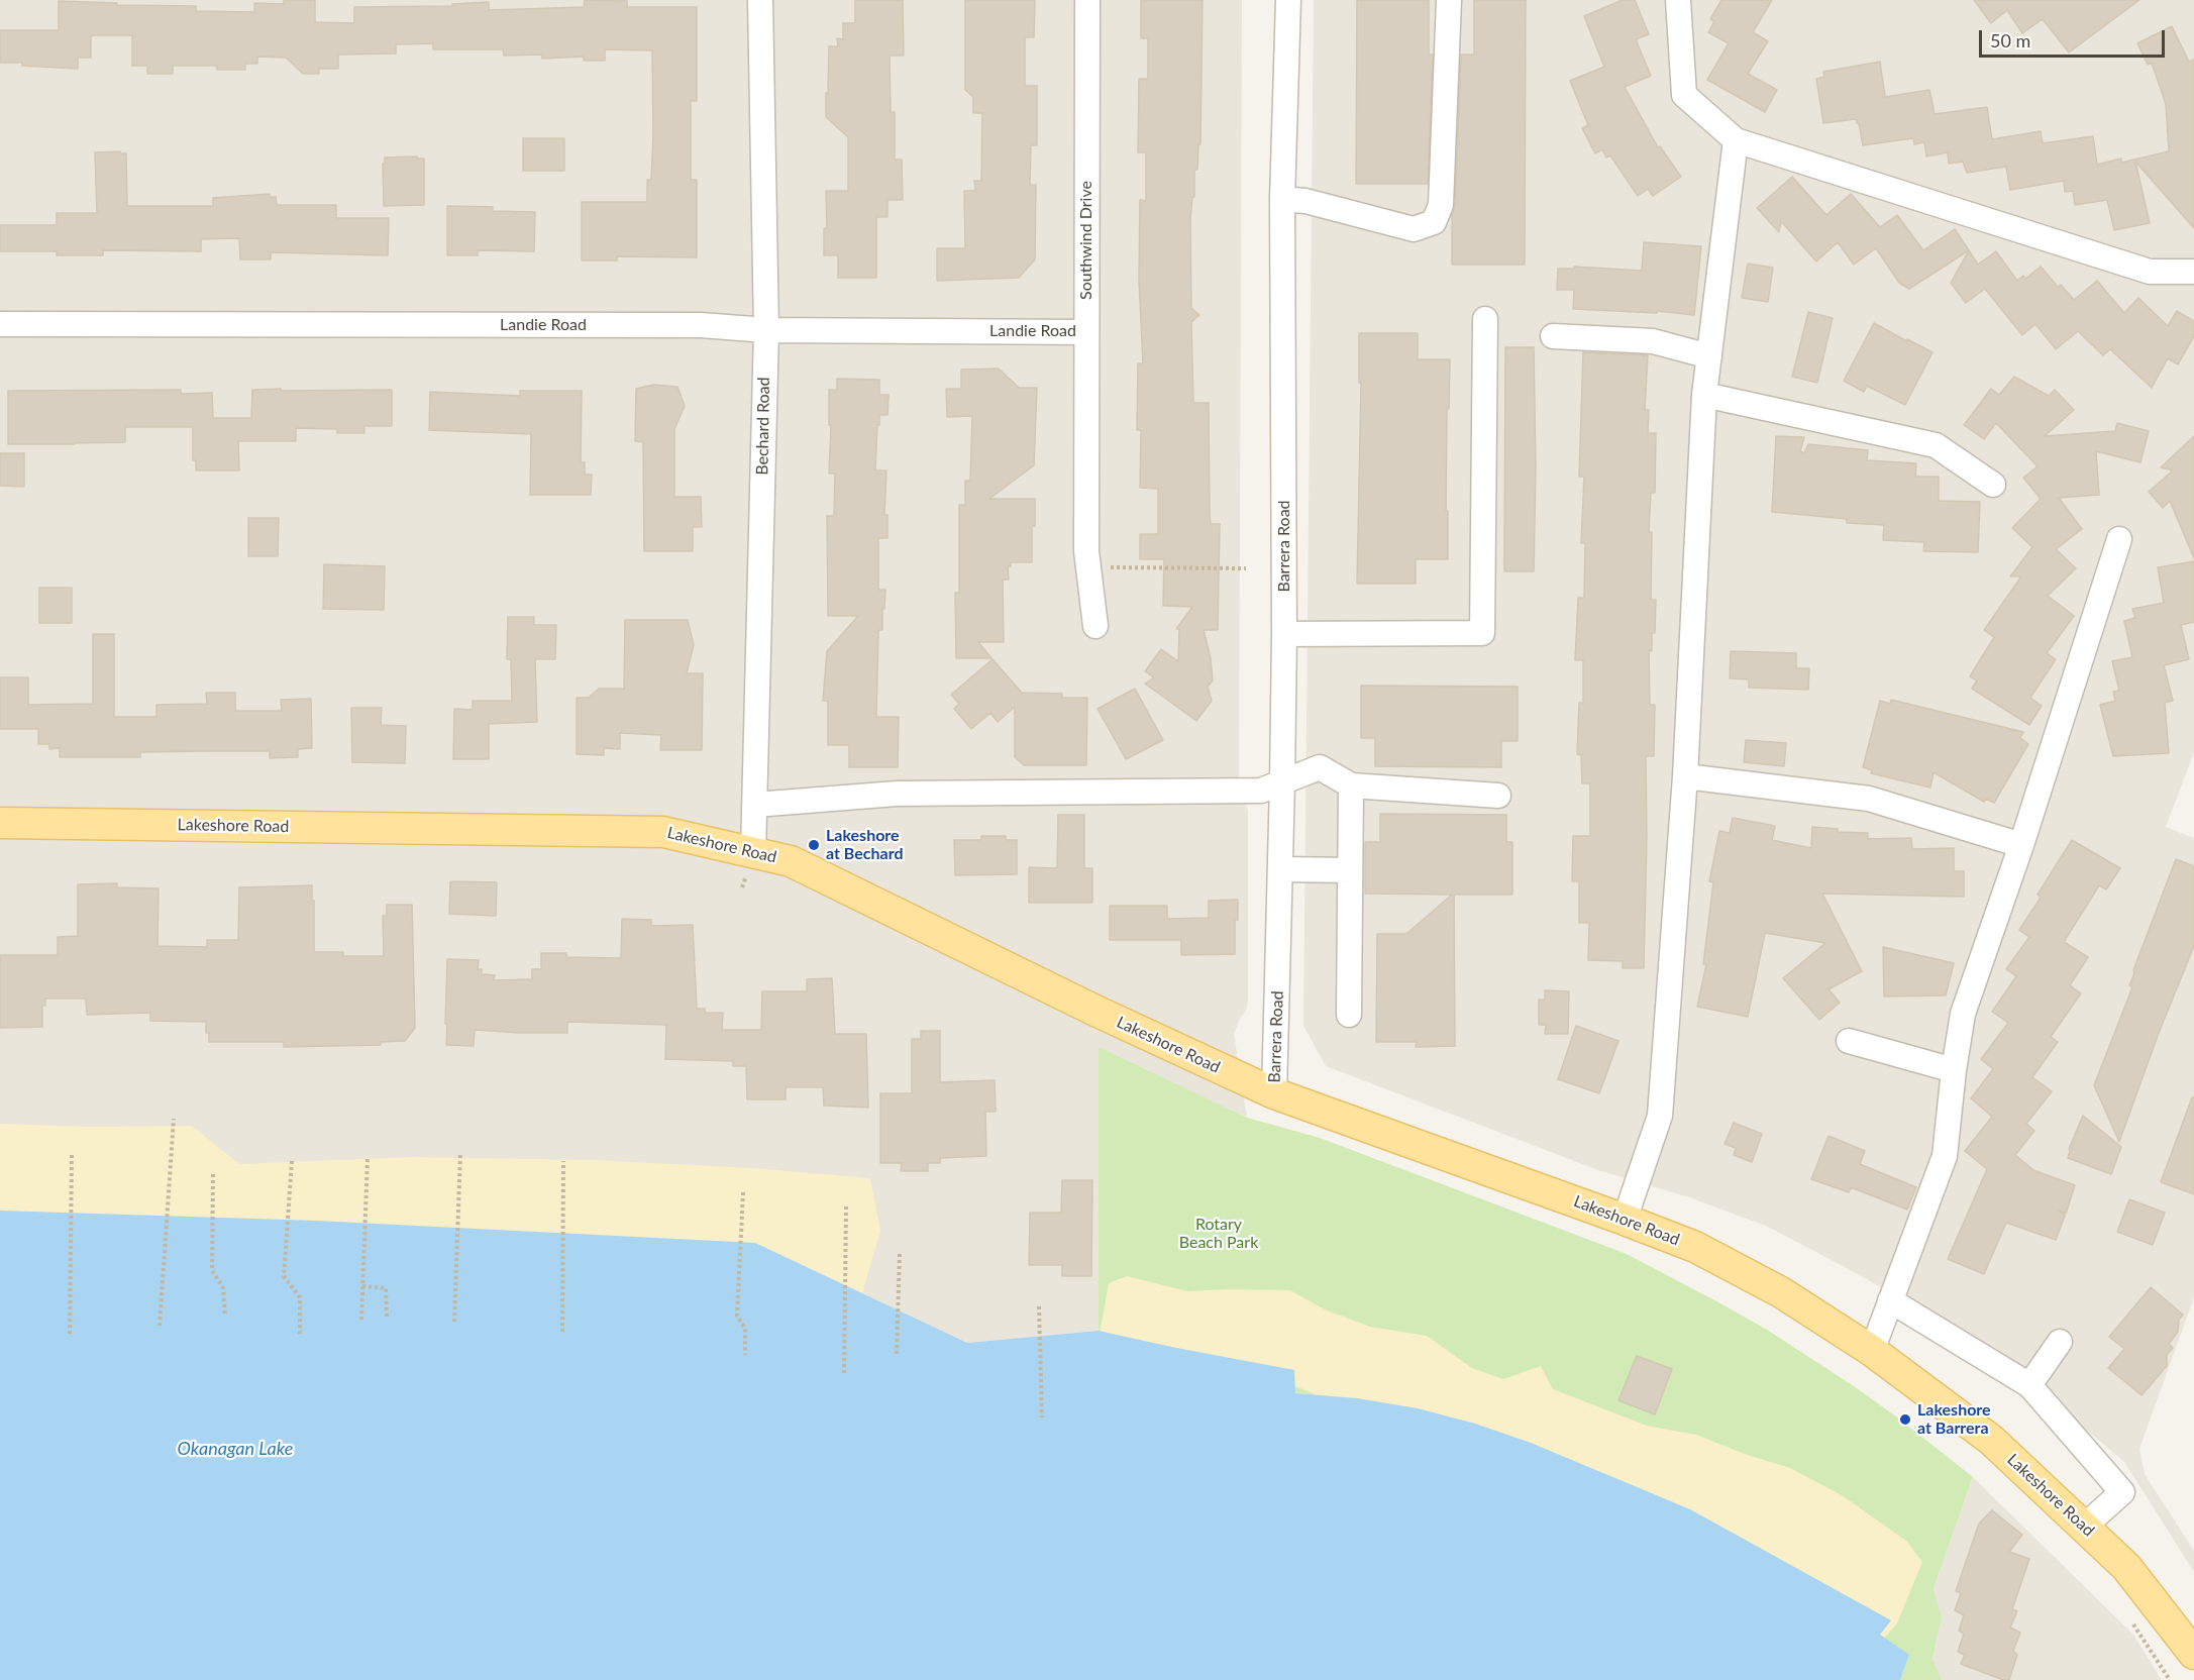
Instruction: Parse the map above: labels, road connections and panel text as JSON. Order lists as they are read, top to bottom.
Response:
{
  "streets": {
    "main road": ["Lakeshore Road"],
    "street": [
      "Southwind Drive",
      "Landie Road",
      "Bechard Road",
      "Barrera Road"
    ]
  },
  "crossings": [
    ["Southwind Drive", "Landie Road"],
    ["Landie Road", "Bechard Road"],
    ["Bechard Road", "Lakeshore Road"],
    ["Barrera Road", "Lakeshore Road"]
  ],
  "water": ["Okanagan Lake"],
  "parks": ["Rotary Beach Park"],
  "places": ["Lakeshore at Bechard", "Lakeshore at Barrera"],
  "scale_bar": "50 m"
}
